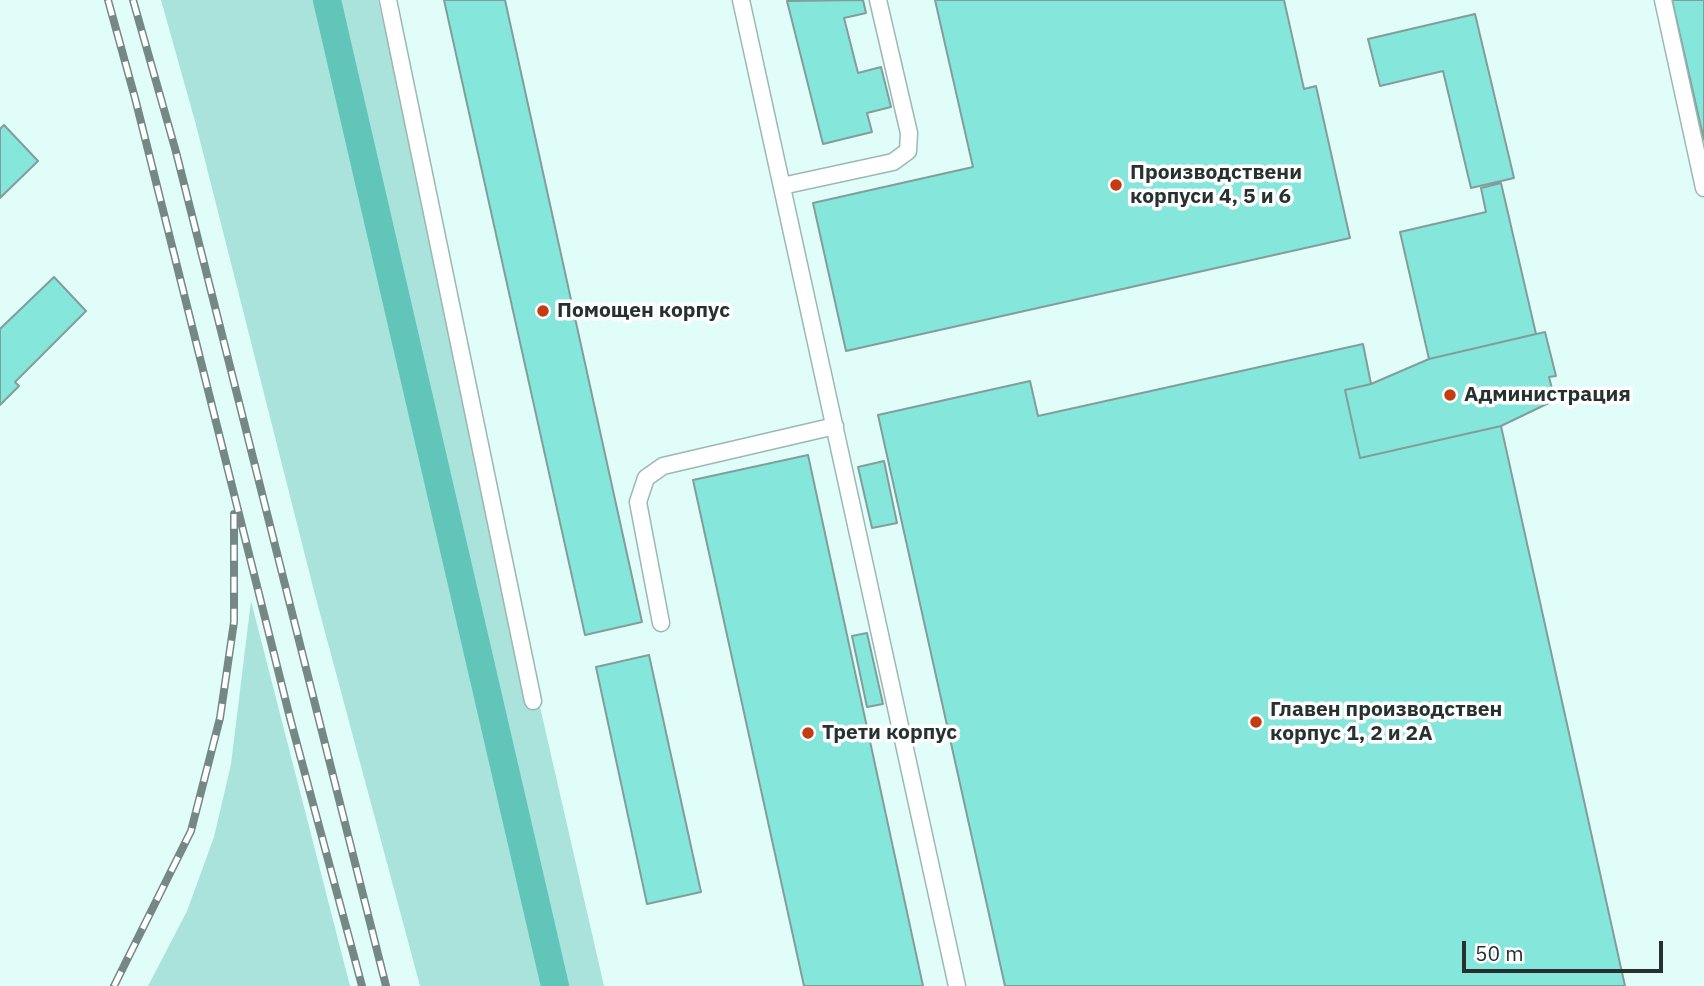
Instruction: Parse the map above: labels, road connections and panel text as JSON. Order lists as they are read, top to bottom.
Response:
{
  "places": [
    "Производствени корпуси 4, 5 и 6",
    "Помощен корпус",
    "Администрация",
    "Главен производствен корпус 1, 2 и 2А",
    "Трети корпус"
  ],
  "scale_bar": "50 m"
}
